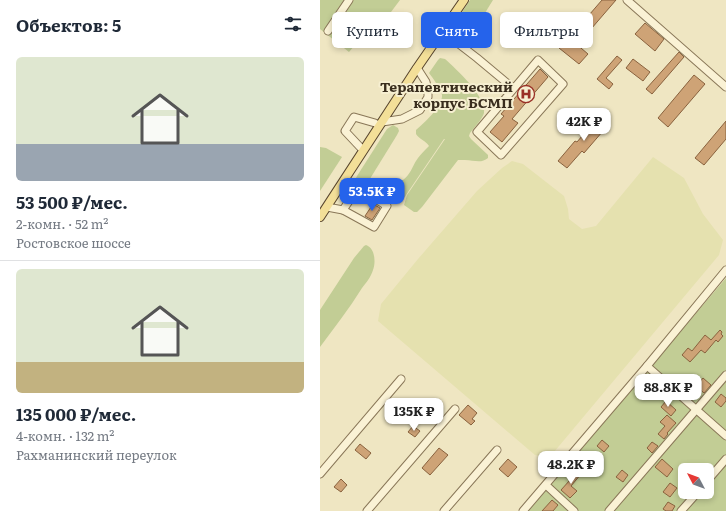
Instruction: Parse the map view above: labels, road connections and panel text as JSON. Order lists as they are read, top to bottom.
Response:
{
  "places": {
    "hospital": ["Терапевтический корпус БСМП"]
  },
  "north": "top left",
  "page": {
    "heading": "Объектов: 5",
    "chip": ["Купить", "Снять", "Фильтры"],
    "list": [
      {
        "name": "53 500 ₽/мес.",
        "note": "2-комн. · 52 m² · Ростовское шоссе"
      },
      {
        "name": "135 000 ₽/мес.",
        "note": "4-комн. · 132 m² · Рахманинский переулок"
      }
    ],
    "price": [
      "42K ₽",
      "53.5K ₽",
      "88.8K ₽",
      "135K ₽",
      "48.2K ₽"
    ]
  }
}
